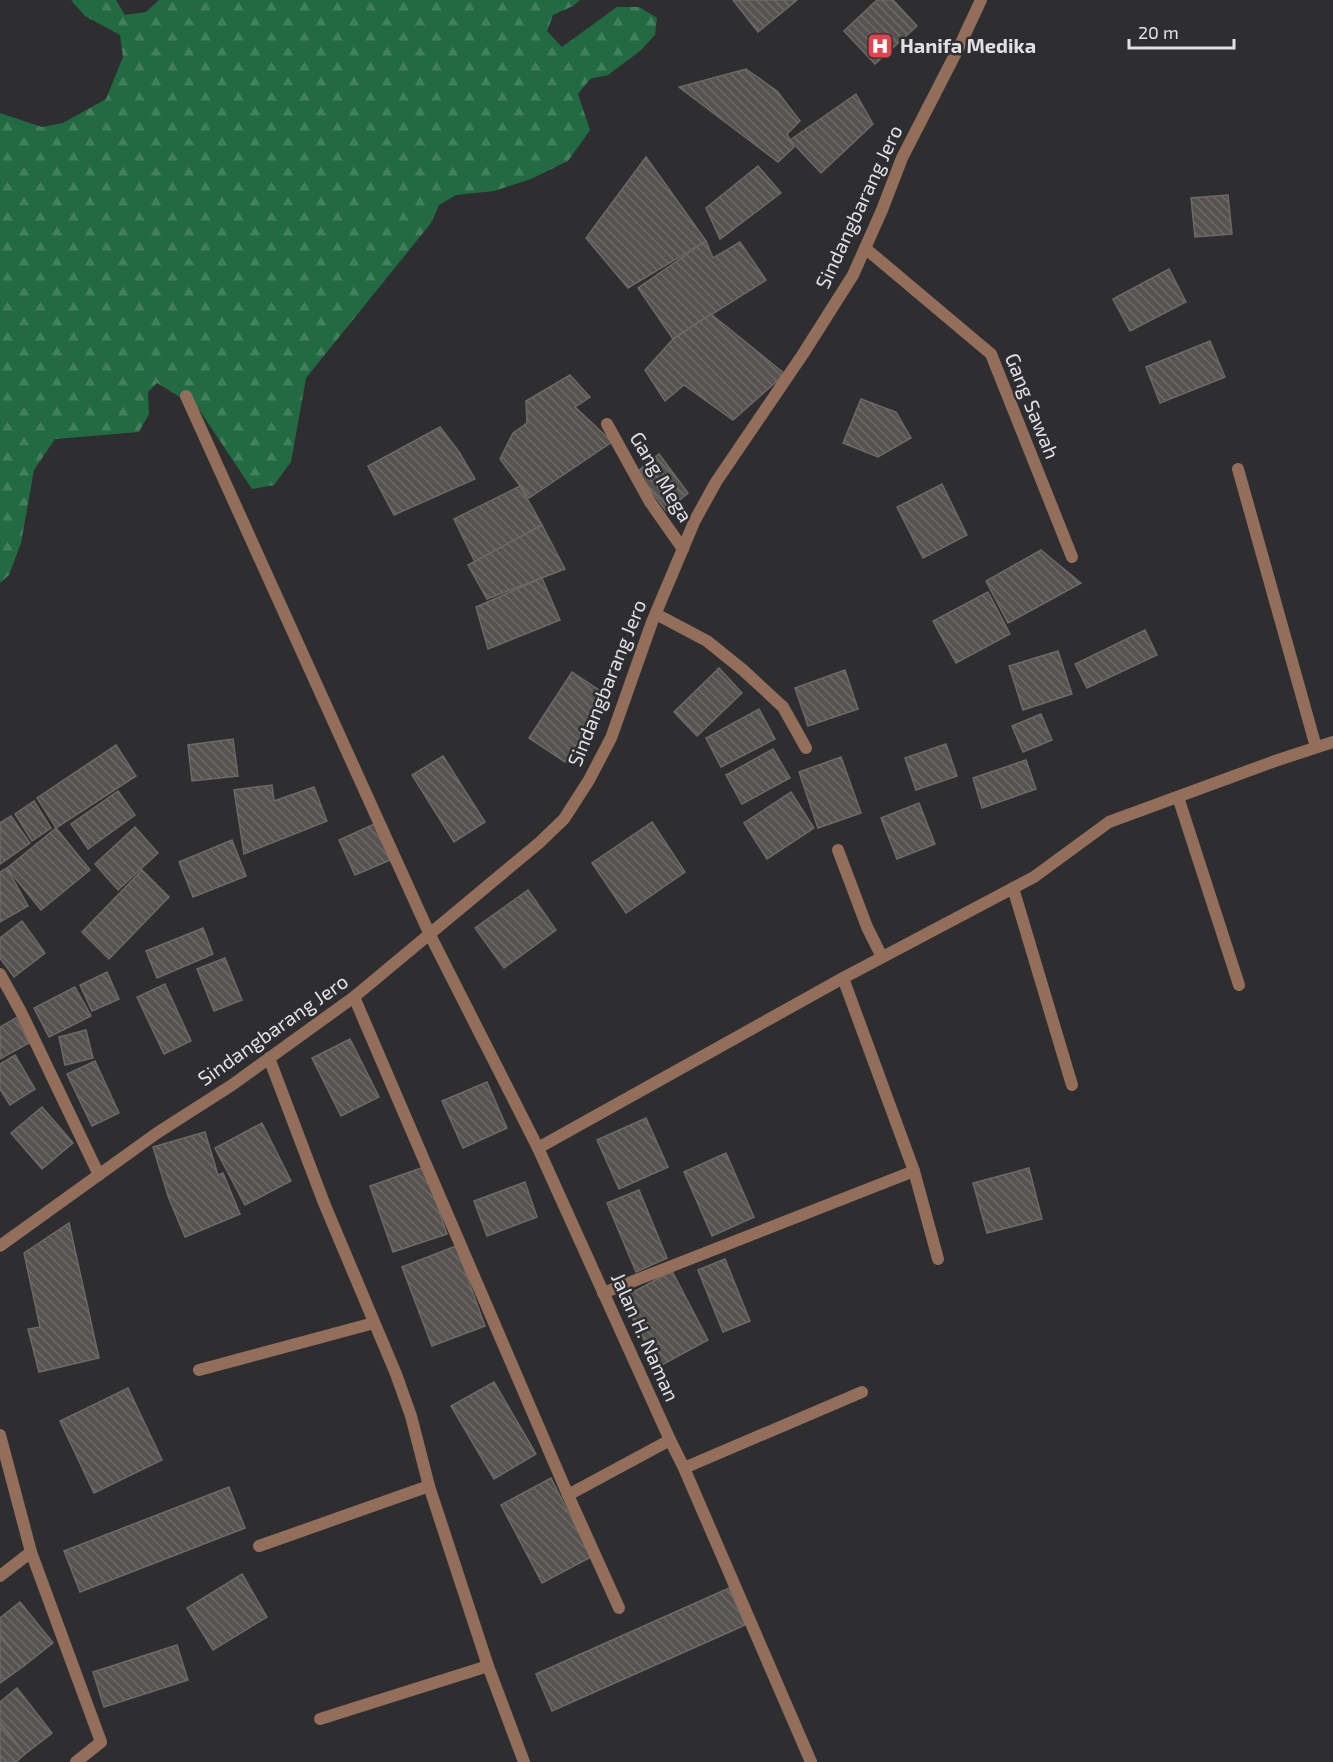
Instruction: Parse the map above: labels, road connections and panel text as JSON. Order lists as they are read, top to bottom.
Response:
{
  "streets": {
    "street": [
      "Sindangbarang Jero",
      "Gang Sawah",
      "Gang Mega",
      "Jalan H. Naman"
    ]
  },
  "crossings": [
    ["Sindangbarang Jero", "Gang Sawah"],
    ["Sindangbarang Jero", "Gang Mega"],
    ["Sindangbarang Jero", "Jalan H. Naman"]
  ],
  "places": {
    "hospital": ["Hanifa Medika"]
  },
  "scale_bar": "20 m"
}
